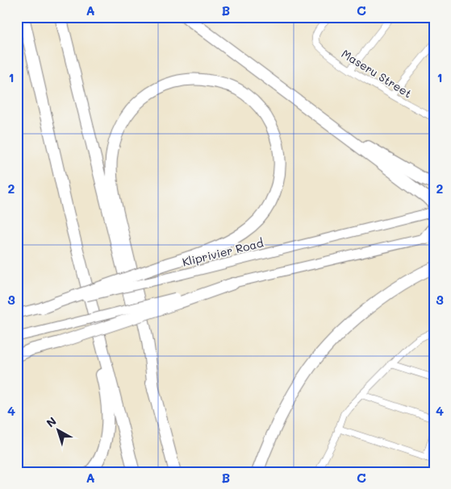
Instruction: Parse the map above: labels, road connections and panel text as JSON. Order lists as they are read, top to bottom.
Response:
{
  "streets": {
    "main road": ["Kliprivier Road"],
    "street": ["Maseru Street"]
  },
  "north": "top left",
  "grid": {
    "columns": ["A", "B", "C"],
    "rows": [
      "1",
      "2",
      "3",
      "4"
    ]
  }
}
